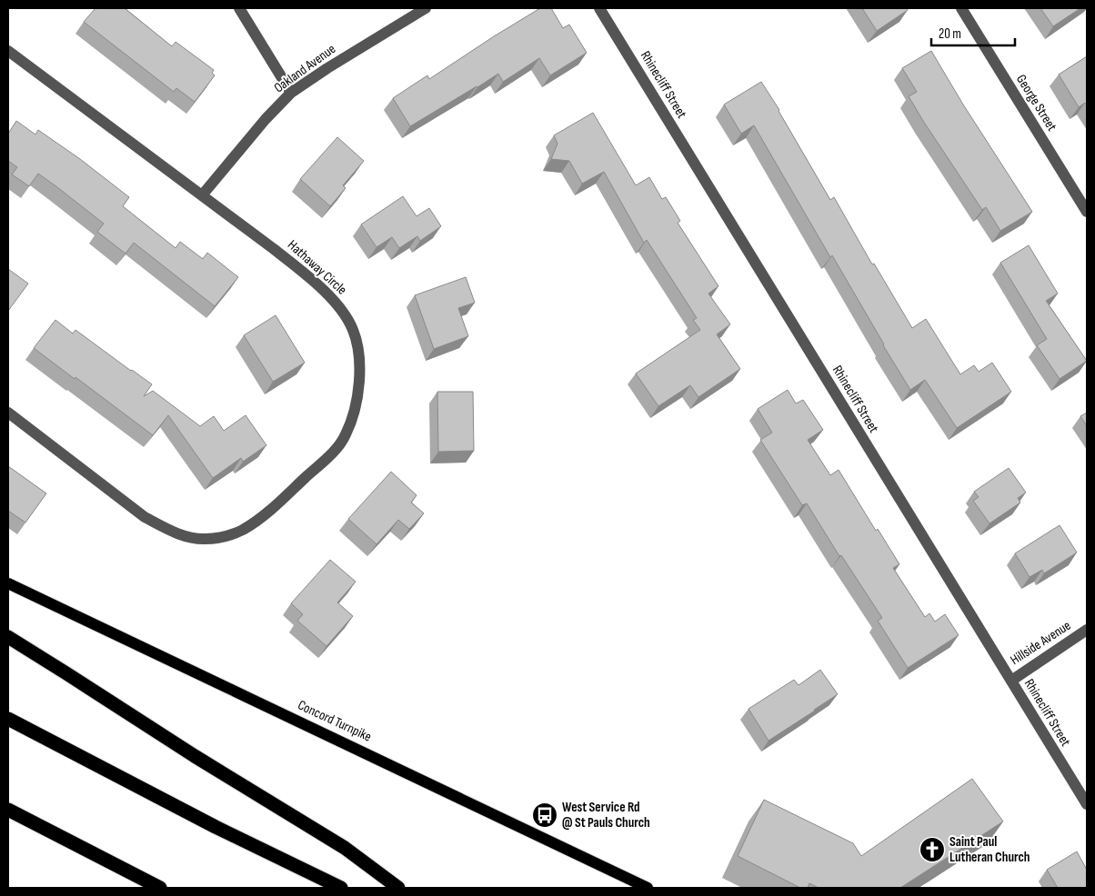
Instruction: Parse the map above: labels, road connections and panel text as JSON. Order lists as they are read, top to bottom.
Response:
{
  "streets": {
    "main road": ["Concord Turnpike"],
    "street": [
      "Oakland Avenue",
      "Rhinecliff Street",
      "George Street",
      "Hathaway Circle",
      "Hillside Avenue"
    ]
  },
  "crossings": [
    ["Oakland Avenue", "Hathaway Circle"],
    ["Rhinecliff Street", "Hillside Avenue"]
  ],
  "places": {
    "bus stop": ["West Service Rd @ St Pauls Church"],
    "church": ["Saint Paul Lutheran Church"]
  },
  "scale_bar": "20 m"
}
